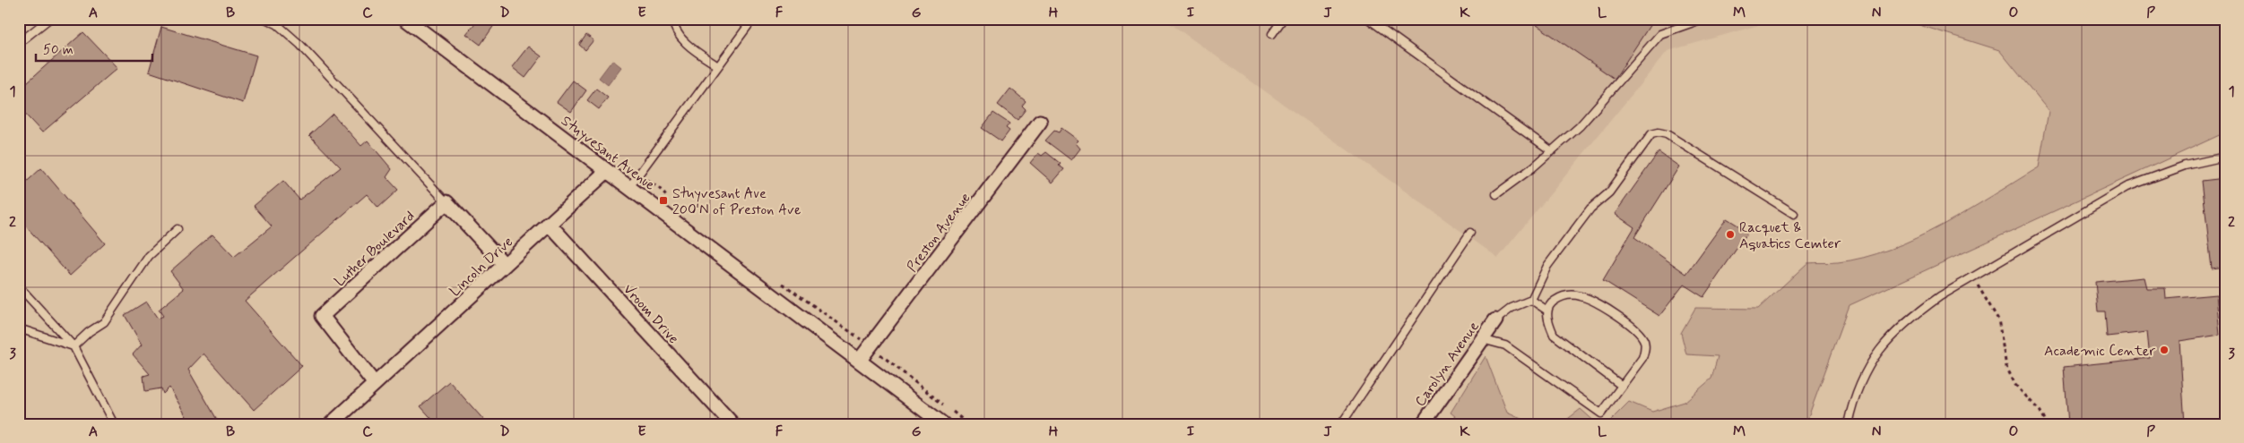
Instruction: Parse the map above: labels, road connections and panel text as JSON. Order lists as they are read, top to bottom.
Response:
{
  "streets": {
    "street": [
      "Stuyvesant Avenue",
      "Preston Avenue",
      "Luther Boulevard",
      "Lincoln Drive",
      "Vroom Drive",
      "Carolyn Avenue"
    ]
  },
  "crossings": [
    ["Stuyvesant Avenue", "Preston Avenue"],
    ["Stuyvesant Avenue", "Lincoln Drive"],
    ["Luther Boulevard", "Lincoln Drive"],
    ["Lincoln Drive", "Vroom Drive"]
  ],
  "places": {
    "transit": ["Stuyvesant Ave 200'N of Preston Ave"],
    "other": ["Racquet & Aquatics Cemter", "Academic Center"]
  },
  "scale_bar": "50 m",
  "grid": {
    "columns": [
      "A",
      "B",
      "C",
      "D",
      "E",
      "F",
      "G",
      "H",
      "I",
      "J",
      "K",
      "L",
      "M",
      "N",
      "O",
      "P"
    ],
    "rows": ["1", "2", "3"]
  }
}
